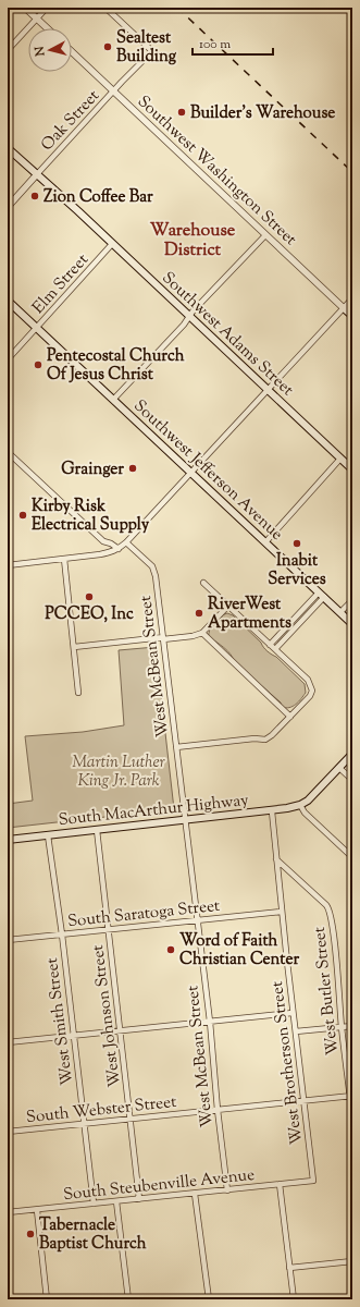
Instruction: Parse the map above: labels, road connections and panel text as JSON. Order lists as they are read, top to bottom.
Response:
{
  "streets": {
    "main road": [
      "Southwest Washington Street",
      "Southwest Adams Street",
      "Southwest Jefferson Avenue",
      "South MacArthur Highway"
    ],
    "street": [
      "Oak Street",
      "Elm Street",
      "West McBean Street",
      "South Saratoga Street",
      "West Butler Street",
      "West Johnson Street",
      "West Smith Street",
      "West Brotherson Street",
      "South Webster Street",
      "South Steubenville Avenue"
    ]
  },
  "crossings": [
    ["Oak Street", "Southwest Washington Street"],
    ["Oak Street", "Southwest Adams Street"],
    ["Elm Street", "Southwest Adams Street"],
    ["Elm Street", "Southwest Jefferson Avenue"],
    ["West McBean Street", "South MacArthur Highway"],
    ["West McBean Street", "South Saratoga Street"],
    ["West McBean Street", "South Webster Street"],
    ["West McBean Street", "South Steubenville Avenue"],
    ["South MacArthur Highway", "West Johnson Street"],
    ["South MacArthur Highway", "West Smith Street"],
    ["South MacArthur Highway", "West Brotherson Street"],
    ["South Saratoga Street", "West Johnson Street"],
    ["South Saratoga Street", "West Smith Street"],
    ["South Saratoga Street", "West Brotherson Street"],
    ["West Butler Street", "West Brotherson Street"],
    ["West Butler Street", "South Webster Street"],
    ["West Johnson Street", "South Webster Street"],
    ["West Johnson Street", "South Steubenville Avenue"],
    ["West Smith Street", "South Webster Street"],
    ["West Smith Street", "South Steubenville Avenue"],
    ["West Brotherson Street", "South Webster Street"],
    ["West Brotherson Street", "South Steubenville Avenue"]
  ],
  "districts": ["Warehouse District"],
  "parks": ["Martin Luther King Jr. Park"],
  "places": [
    "Sealtest Building",
    "Builder's Warehouse",
    "Zion Coffee Bar",
    "Pentecostal Church Of Jesus Christ",
    "Grainger",
    "Kirby Risk Electrical Supply",
    "Inabit Services",
    "PCCEO, Inc",
    "RiverWest Apartments",
    "Word of Faith Christian Center",
    "Tabernacle Baptist Church"
  ],
  "scale_bar": "100 m",
  "north": "left"
}
